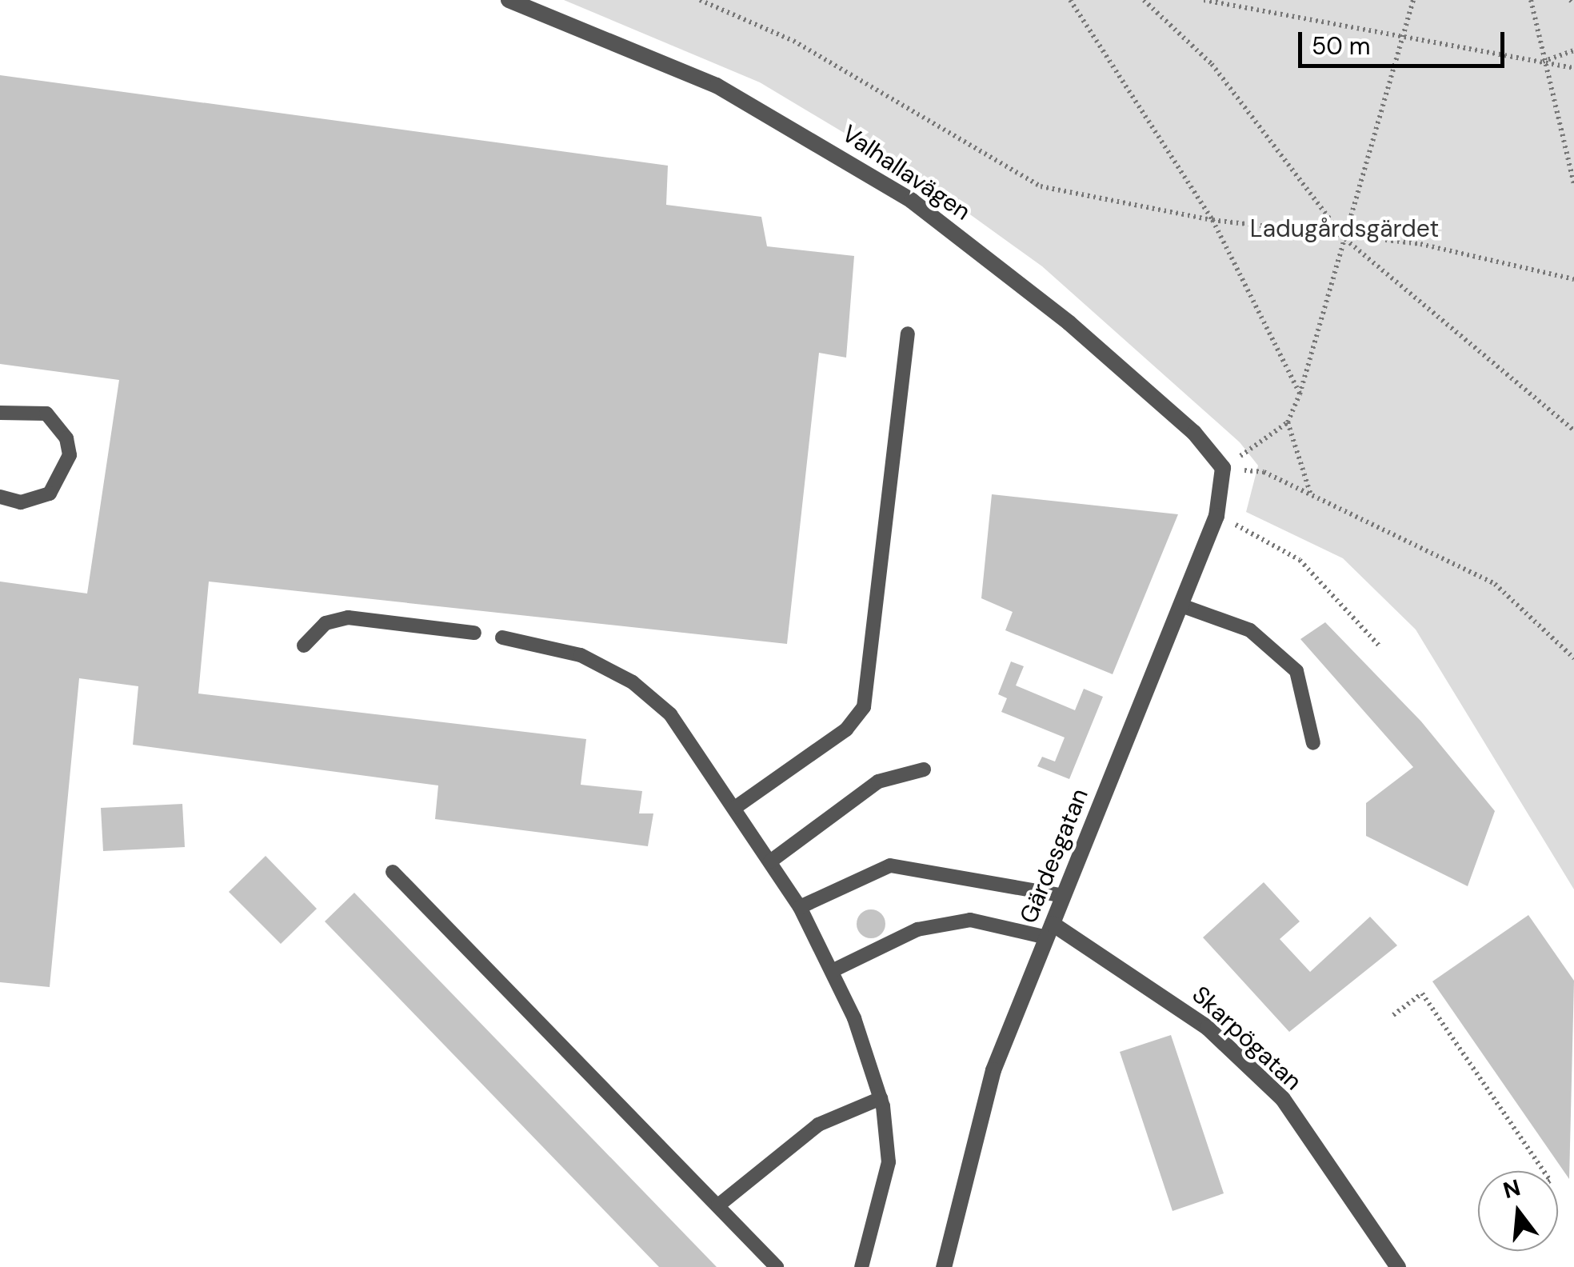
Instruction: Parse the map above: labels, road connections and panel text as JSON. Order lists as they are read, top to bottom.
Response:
{
  "streets": {
    "street": ["Valhallavägen", "Gärdesgatan", "Skarpögatan"]
  },
  "crossings": [
    ["Valhallavägen", "Gärdesgatan"],
    ["Gärdesgatan", "Skarpögatan"]
  ],
  "parks": ["Ladugårdsgärdet"],
  "scale_bar": "50 m",
  "north": "top"
}
